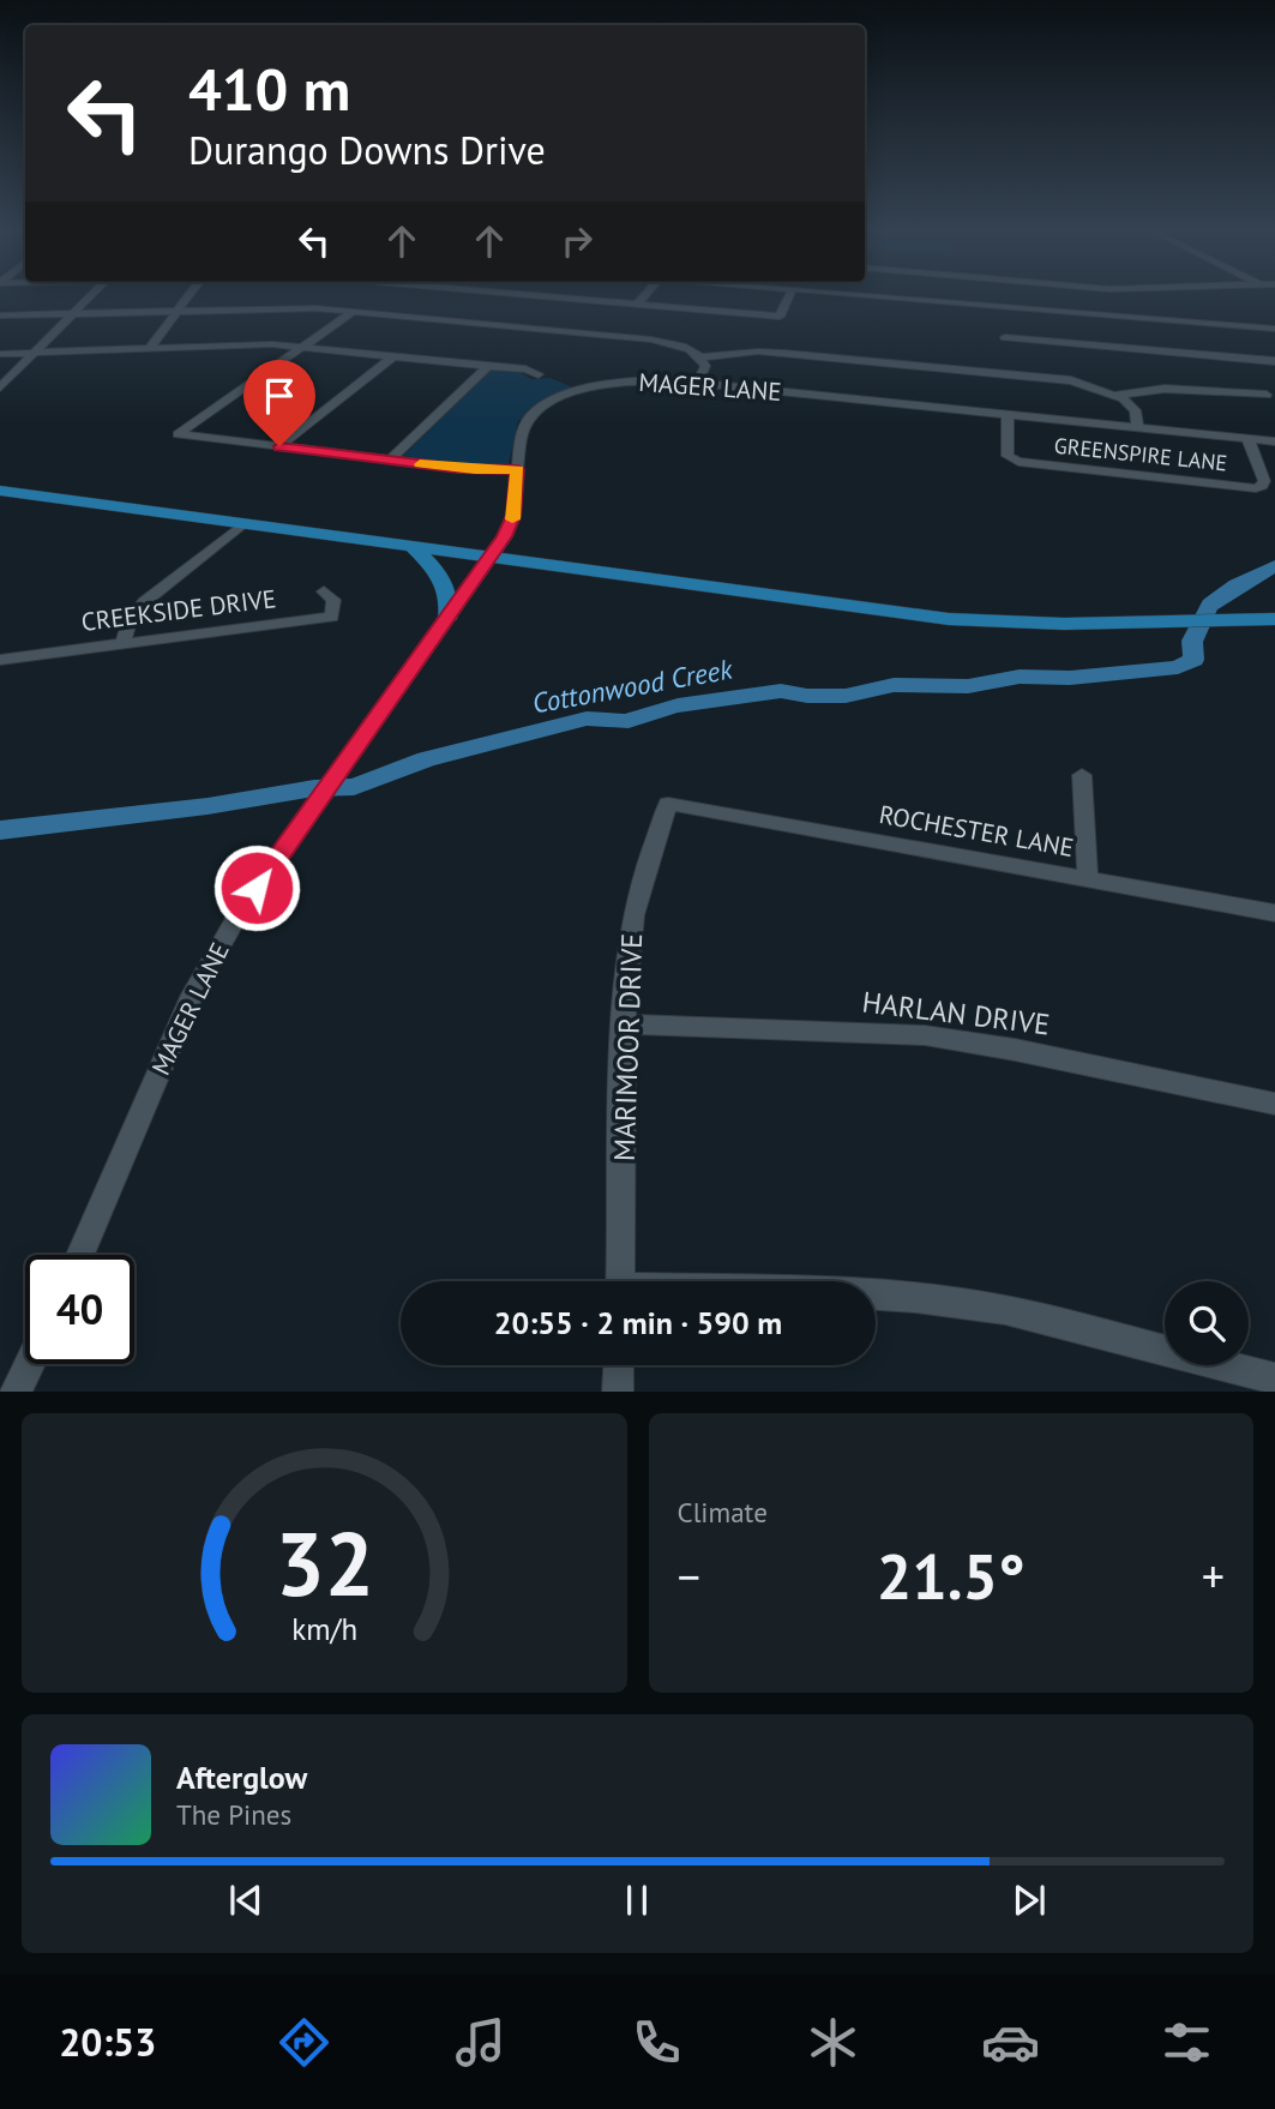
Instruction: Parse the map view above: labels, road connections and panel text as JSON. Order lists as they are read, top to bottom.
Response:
{
  "streets": {
    "street": [
      "MAGER LANE",
      "GREENSPIRE LANE",
      "CREEKSIDE DRIVE",
      "ROCHESTER LANE",
      "HARLAN DRIVE",
      "MARIMOOR DRIVE"
    ]
  },
  "crossings": [
    ["MAGER LANE", "GREENSPIRE LANE"],
    ["ROCHESTER LANE", "MARIMOOR DRIVE"],
    ["HARLAN DRIVE", "MARIMOOR DRIVE"]
  ],
  "water": ["Cottonwood Creek"],
  "page": {
    "turn": ["410 m", "Durango Downs Drive"],
    "limit": "40",
    "trip": "20:55 · 2 min · 590 m",
    "tile": "Climate",
    "heat": ["−", "21.5°", "+"],
    "song": ["Afterglow", "The Pines"],
    "tabs": "20:53",
    "gauge": ["32", "km/h"]
  }
}
